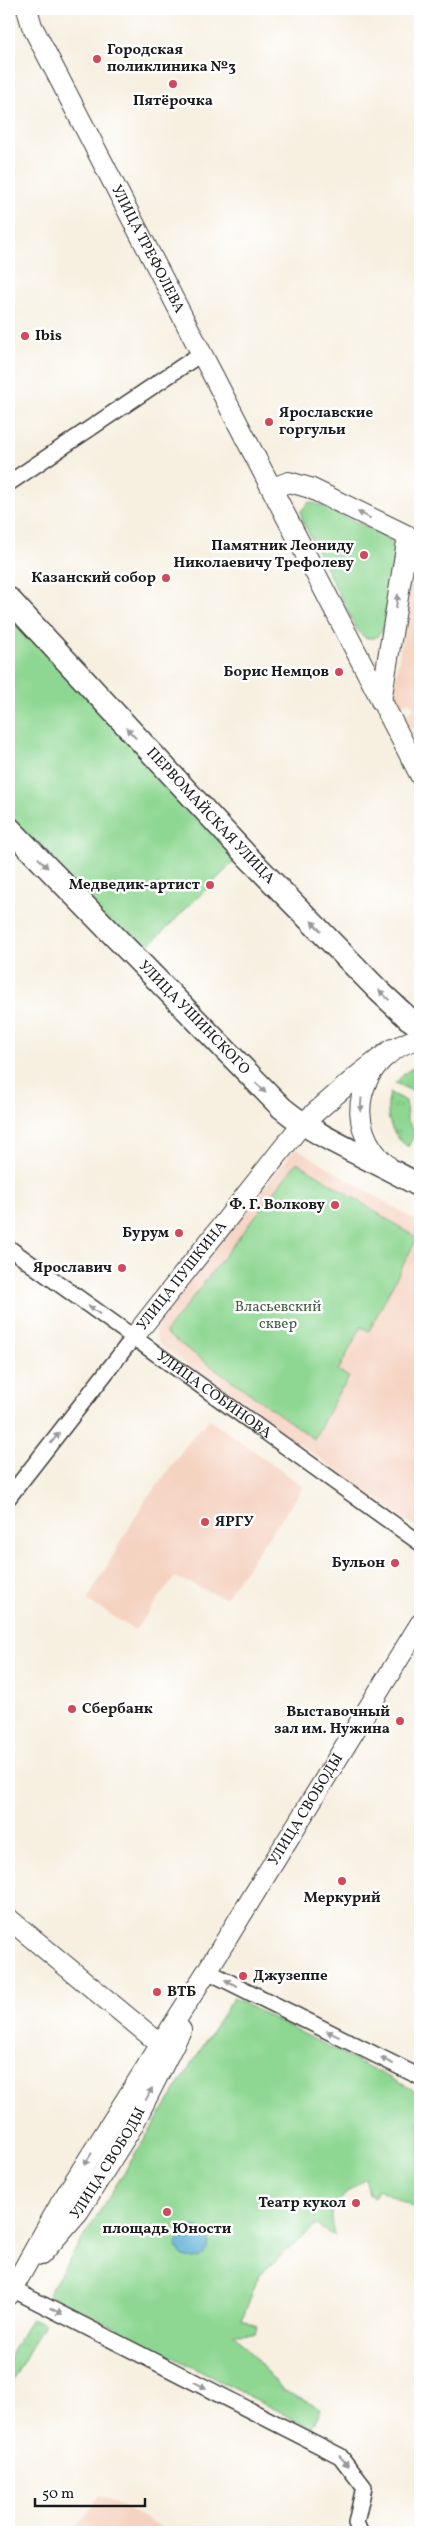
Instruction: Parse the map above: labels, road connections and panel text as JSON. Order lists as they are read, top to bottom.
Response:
{
  "streets": {
    "main road": ["ПЕРВОМАЙСКАЯ УЛИЦА", "УЛИЦА УШИНСКОГО"],
    "street": [
      "УЛИЦА ТРЕФОЛЕВА",
      "УЛИЦА ПУШКИНА",
      "УЛИЦА СОБИНОВА",
      "УЛИЦА СВОБОДЫ"
    ]
  },
  "crossings": [
    ["УЛИЦА УШИНСКОГО", "УЛИЦА ПУШКИНА"],
    ["УЛИЦА ПУШКИНА", "УЛИЦА СОБИНОВА"]
  ],
  "one_way": ["ПЕРВОМАЙСКАЯ УЛИЦА", "УЛИЦА УШИНСКОГО"],
  "parks": ["Власьевский сквер"],
  "places": [
    "Городская поликлиника №3",
    "Пятёрочка",
    "Ibis",
    "Ярославские горгульи",
    "Памятник Леониду Николаевичу Трефолеву",
    "Казанский собор",
    "Борис Немцов",
    "Медведик-артист",
    "Ф. Г. Волкову",
    "Бурум",
    "Ярославич",
    "ЯРГУ",
    "Бульон",
    "Сбербанк",
    "Выставочный зал им. Нужина",
    "Меркурий",
    "Джузеппе",
    "ВТБ",
    "Театр кукол",
    "площадь Юности"
  ],
  "scale_bar": "50 m"
}
